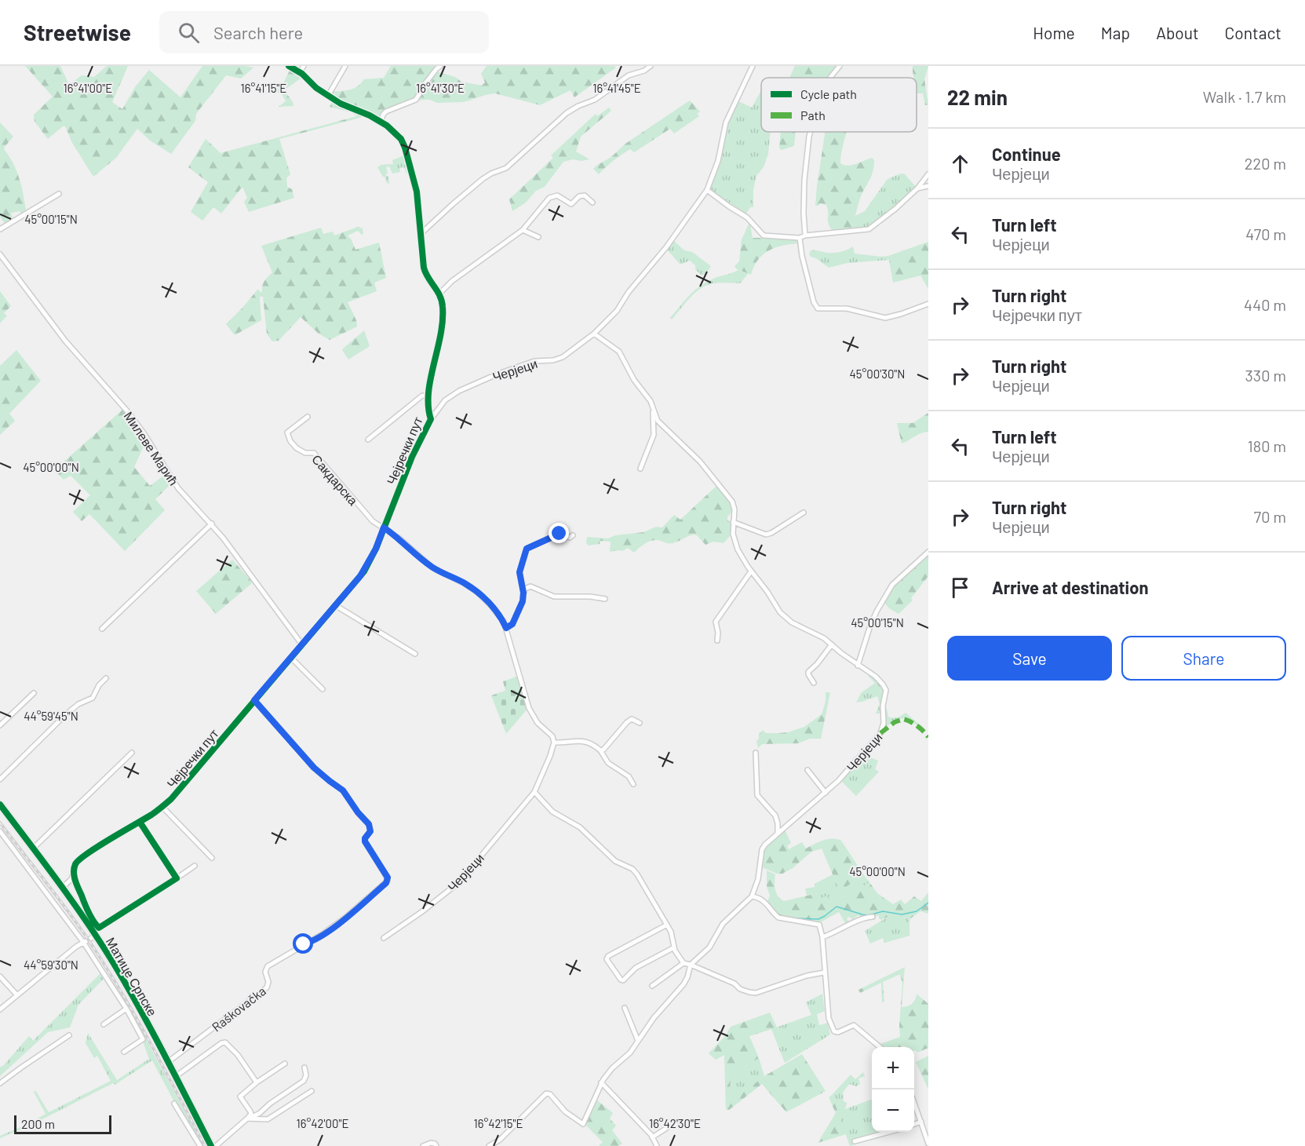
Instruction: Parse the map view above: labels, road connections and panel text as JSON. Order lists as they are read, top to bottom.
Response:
{
  "streets": {
    "main road": ["Матице Српске"],
    "street": [
      "Черјеци",
      "Милеве Мaрић",
      "Чејречки пут",
      "Сакдарска",
      "Raškovačka"
    ]
  },
  "crossings": [
    ["Черјеци", "Чејречки пут"],
    ["Милеве Мaрић", "Чејречки пут"],
    ["Чејречки пут", "Сакдарска"],
    ["Чејречки пут", "Матице Српске"],
    ["Чејречки пут", "Raškovačka"],
    ["Матице Српске", "Raškovačka"]
  ],
  "legend": ["Cycle path", "Path"],
  "scale_bar": "200 m",
  "page": {
    "header": "Streetwise",
    "search": "Search here",
    "nav": [
      "Home",
      "Map",
      "About",
      "Contact"
    ],
    "heading": ["22 min", "Walk · 1.7 km"],
    "list": [
      ["Continue", "Черјеци", "220 m"],
      ["Turn left", "Черјеци", "470 m"],
      ["Turn right", "Чејречки пут", "440 m"],
      ["Turn right", "Черјеци", "330 m"],
      ["Turn left", "Черјеци", "180 m"],
      ["Turn right", "Черјеци", "70 m"],
      "Arrive at destination"
    ],
    "buttons": ["Save", "Share"],
    "map_buttons": ["+", "−"],
    "scale": "200 m"
  },
  "coordinates": [
    "16°41'00\"E",
    "16°41'15\"E",
    "16°41'45\"E",
    "16°41'30\"E",
    "45°00'15\"N",
    "45°00'30\"N",
    "45°00'00\"N",
    "44°59'45\"N",
    "44°59'30\"N",
    "16°42'00\"E",
    "16°42'15\"E",
    "16°42'30\"E"
  ]
}
